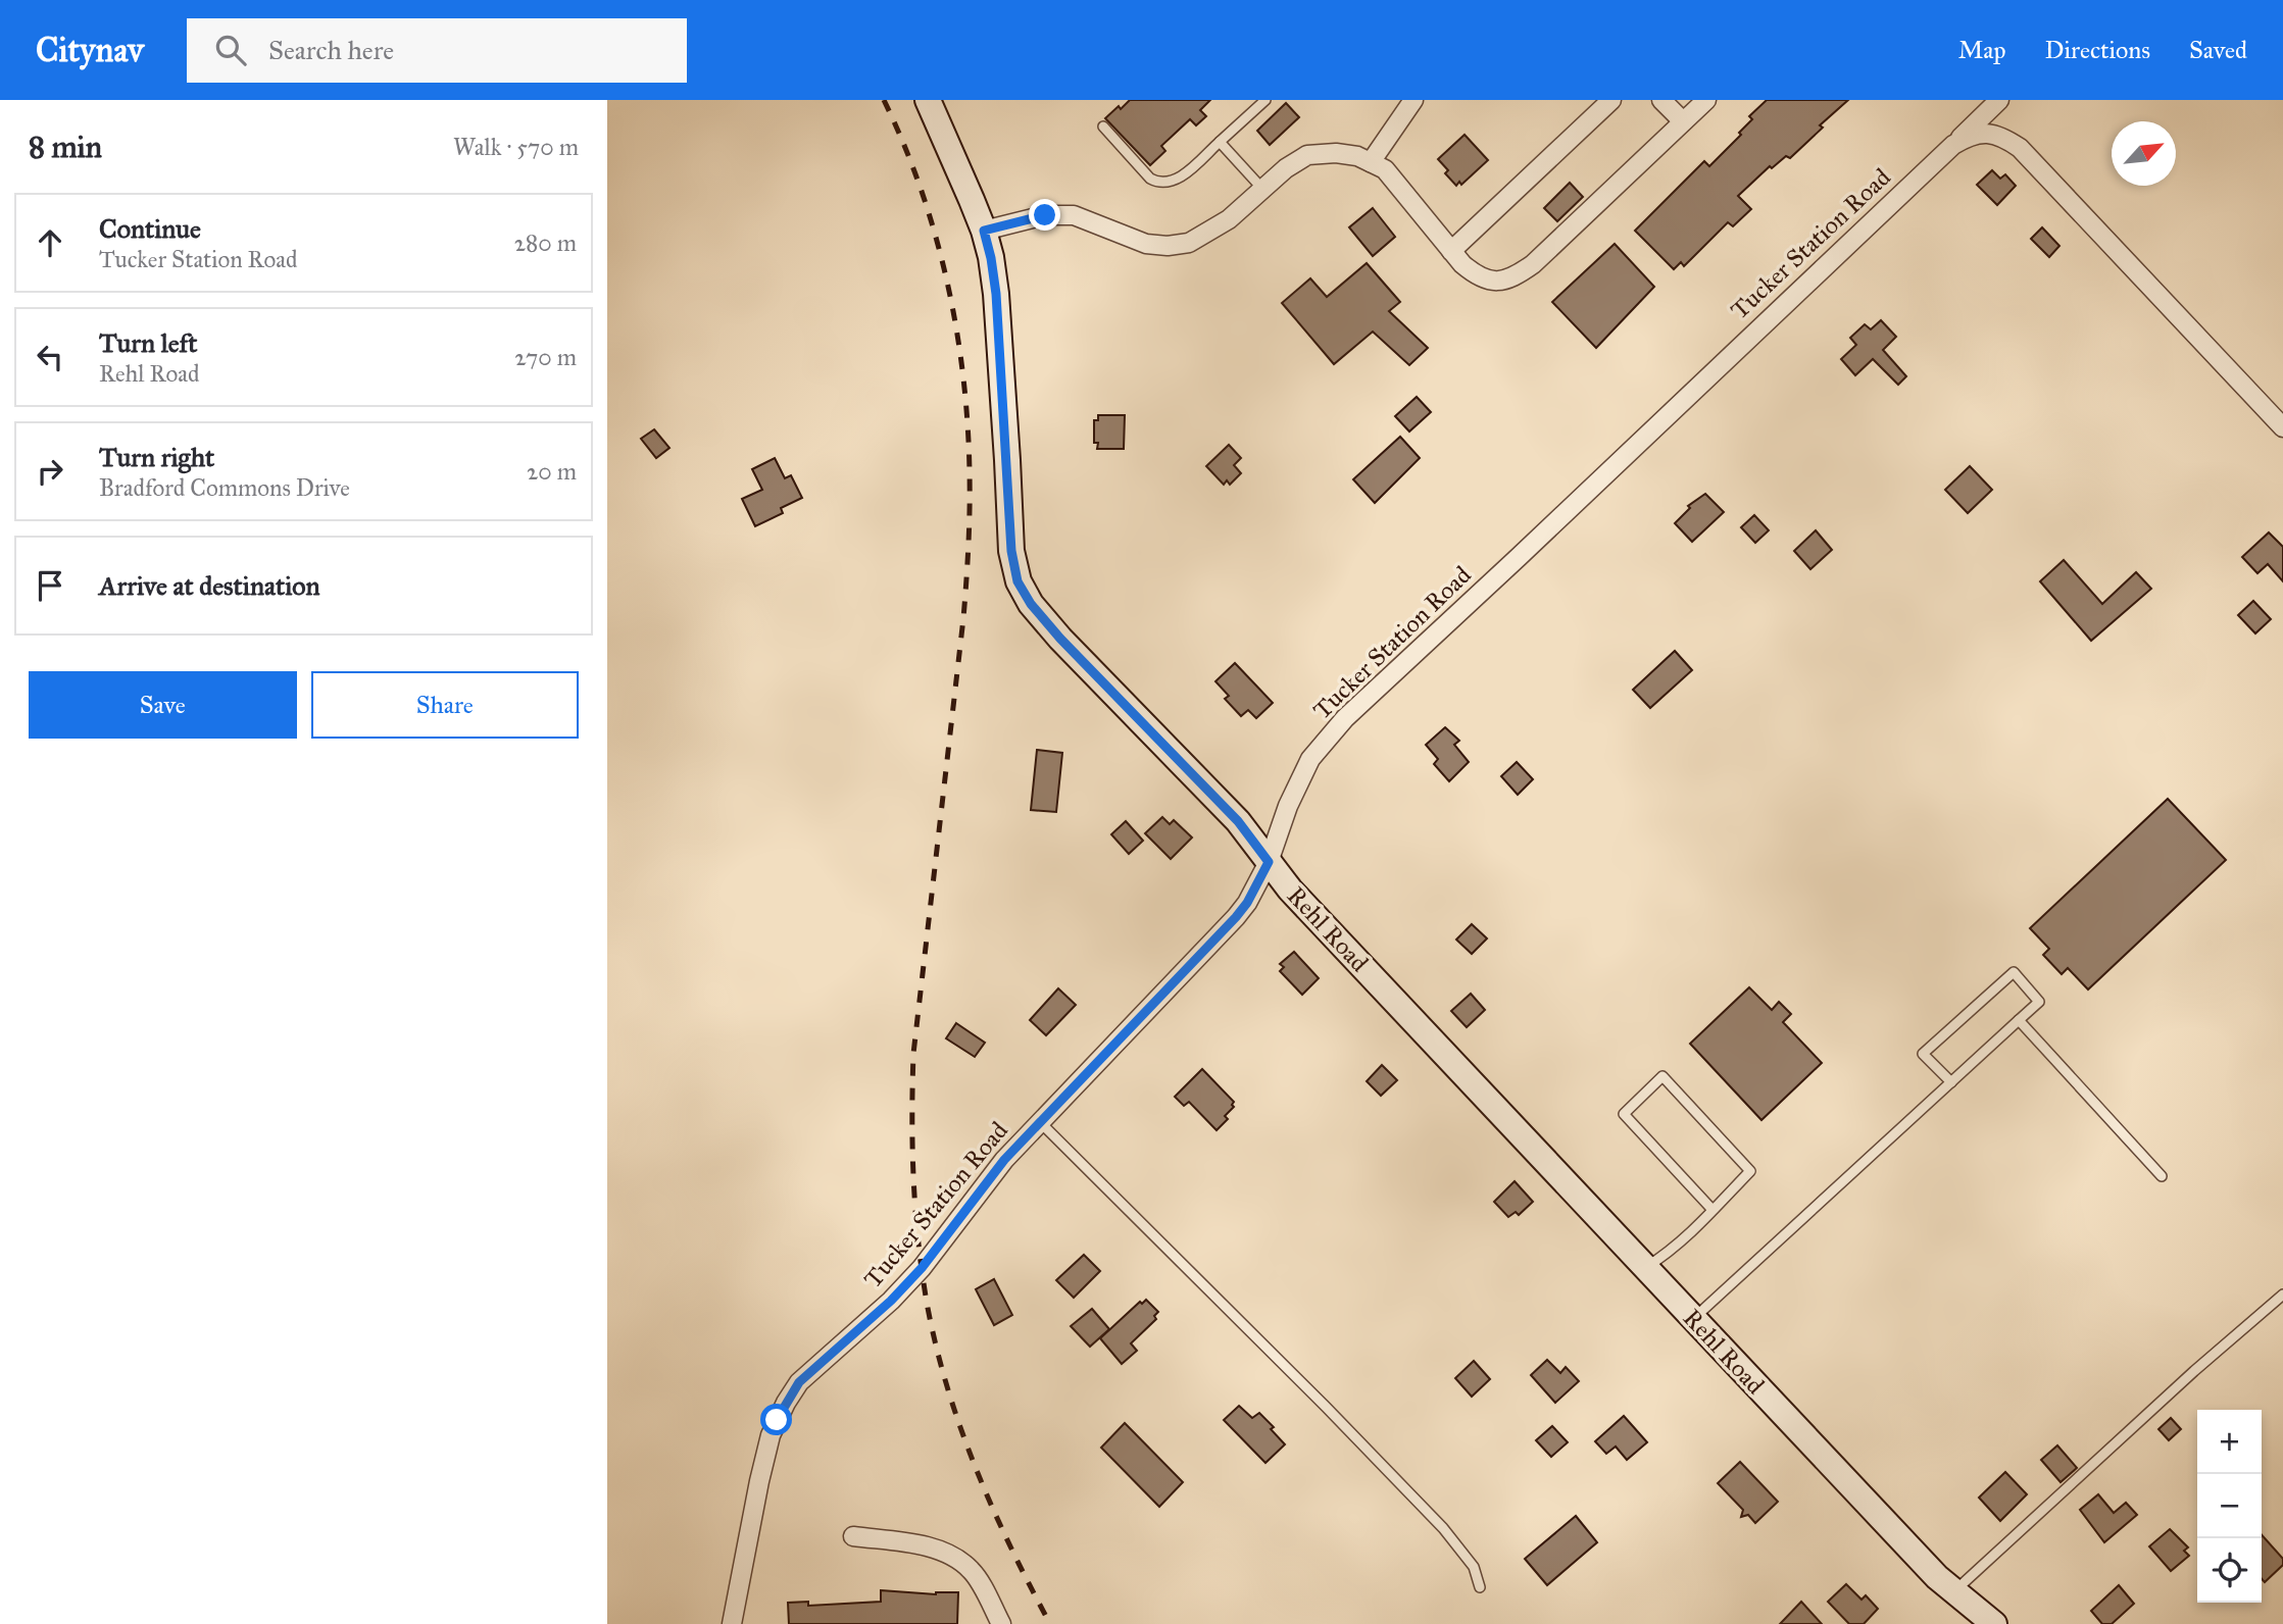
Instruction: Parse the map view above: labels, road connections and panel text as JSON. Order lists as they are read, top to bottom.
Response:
{
  "streets": {
    "street": ["Tucker Station Road", "Rehl Road"]
  },
  "crossings": [
    ["Tucker Station Road", "Rehl Road"]
  ],
  "north": "top right",
  "page": {
    "header": "Citynav",
    "search": "Search here",
    "nav": ["Map", "Directions", "Saved"],
    "heading": ["8 min", "Walk · 570 m"],
    "list": [
      ["Continue", "Tucker Station Road", "280 m"],
      ["Turn left", "Rehl Road", "270 m"],
      ["Turn right", "Bradford Commons Drive", "20 m"],
      "Arrive at destination"
    ],
    "buttons": ["Save", "Share"],
    "map_buttons": ["+", "−"]
  }
}
